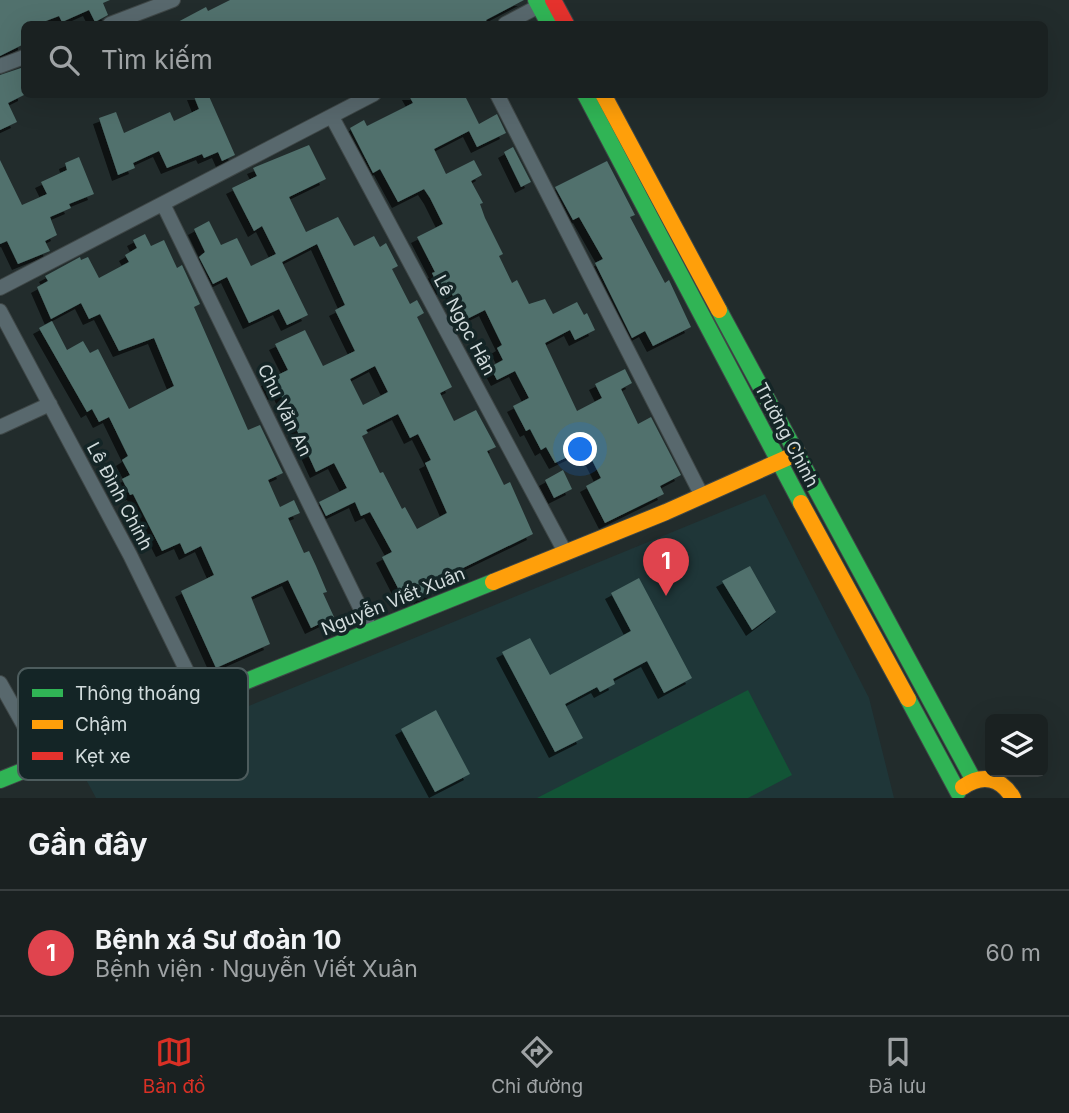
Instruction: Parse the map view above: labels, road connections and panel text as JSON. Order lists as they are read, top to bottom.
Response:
{
  "streets": {
    "street": [
      "Lê Ngọc Hân",
      "Chu Văn An",
      "Trường Chinh",
      "Lê Đình Chính",
      "Nguyễn Viết Xuân"
    ]
  },
  "crossings": [
    ["Lê Ngọc Hân", "Nguyễn Viết Xuân"],
    ["Chu Văn An", "Nguyễn Viết Xuân"],
    ["Trường Chinh", "Nguyễn Viết Xuân"]
  ],
  "legend": ["Thông thoáng", "Chậm", "Kẹt xe"],
  "page": {
    "search": "Tìm kiếm",
    "pins": "1",
    "heading": "Gần đây",
    "list": [
      {
        "mark": "1",
        "name": "Bệnh xá Sư đoàn 10",
        "note": "Bệnh viện · Nguyễn Viết Xuân",
        "value": "60 m"
      }
    ],
    "nav": ["Bản đồ", "Chỉ đường", "Đã lưu"]
  }
}
